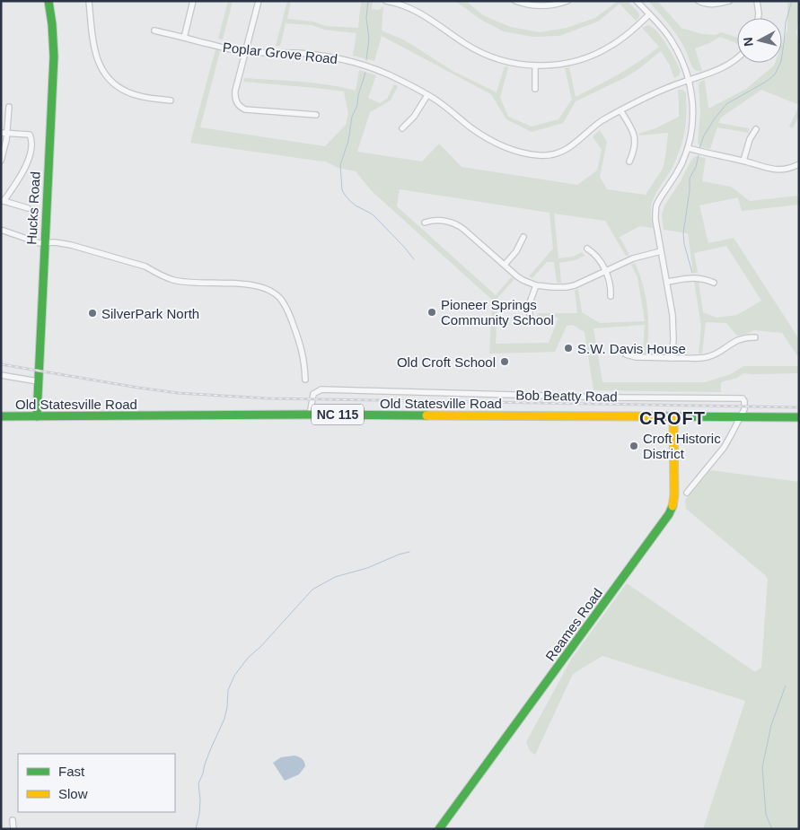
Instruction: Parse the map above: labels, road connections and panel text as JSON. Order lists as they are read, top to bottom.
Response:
{
  "streets": {
    "main road": [
      "Hucks Road",
      "Old Statesville Road",
      "NC 115",
      "Reames Road"
    ],
    "street": ["Poplar Grove Road", "Bob Beatty Road"]
  },
  "crossings": [
    ["Hucks Road", "Old Statesville Road"],
    ["Bob Beatty Road", "Old Statesville Road"],
    ["Old Statesville Road", "Reames Road"]
  ],
  "districts": ["CROFT"],
  "places": [
    "Pioneer Springs Community School",
    "SilverPark North",
    "S.W. Davis House",
    "Old Croft School",
    "Croft Historic District"
  ],
  "legend": ["Fast", "Slow"],
  "north": "left"
}
